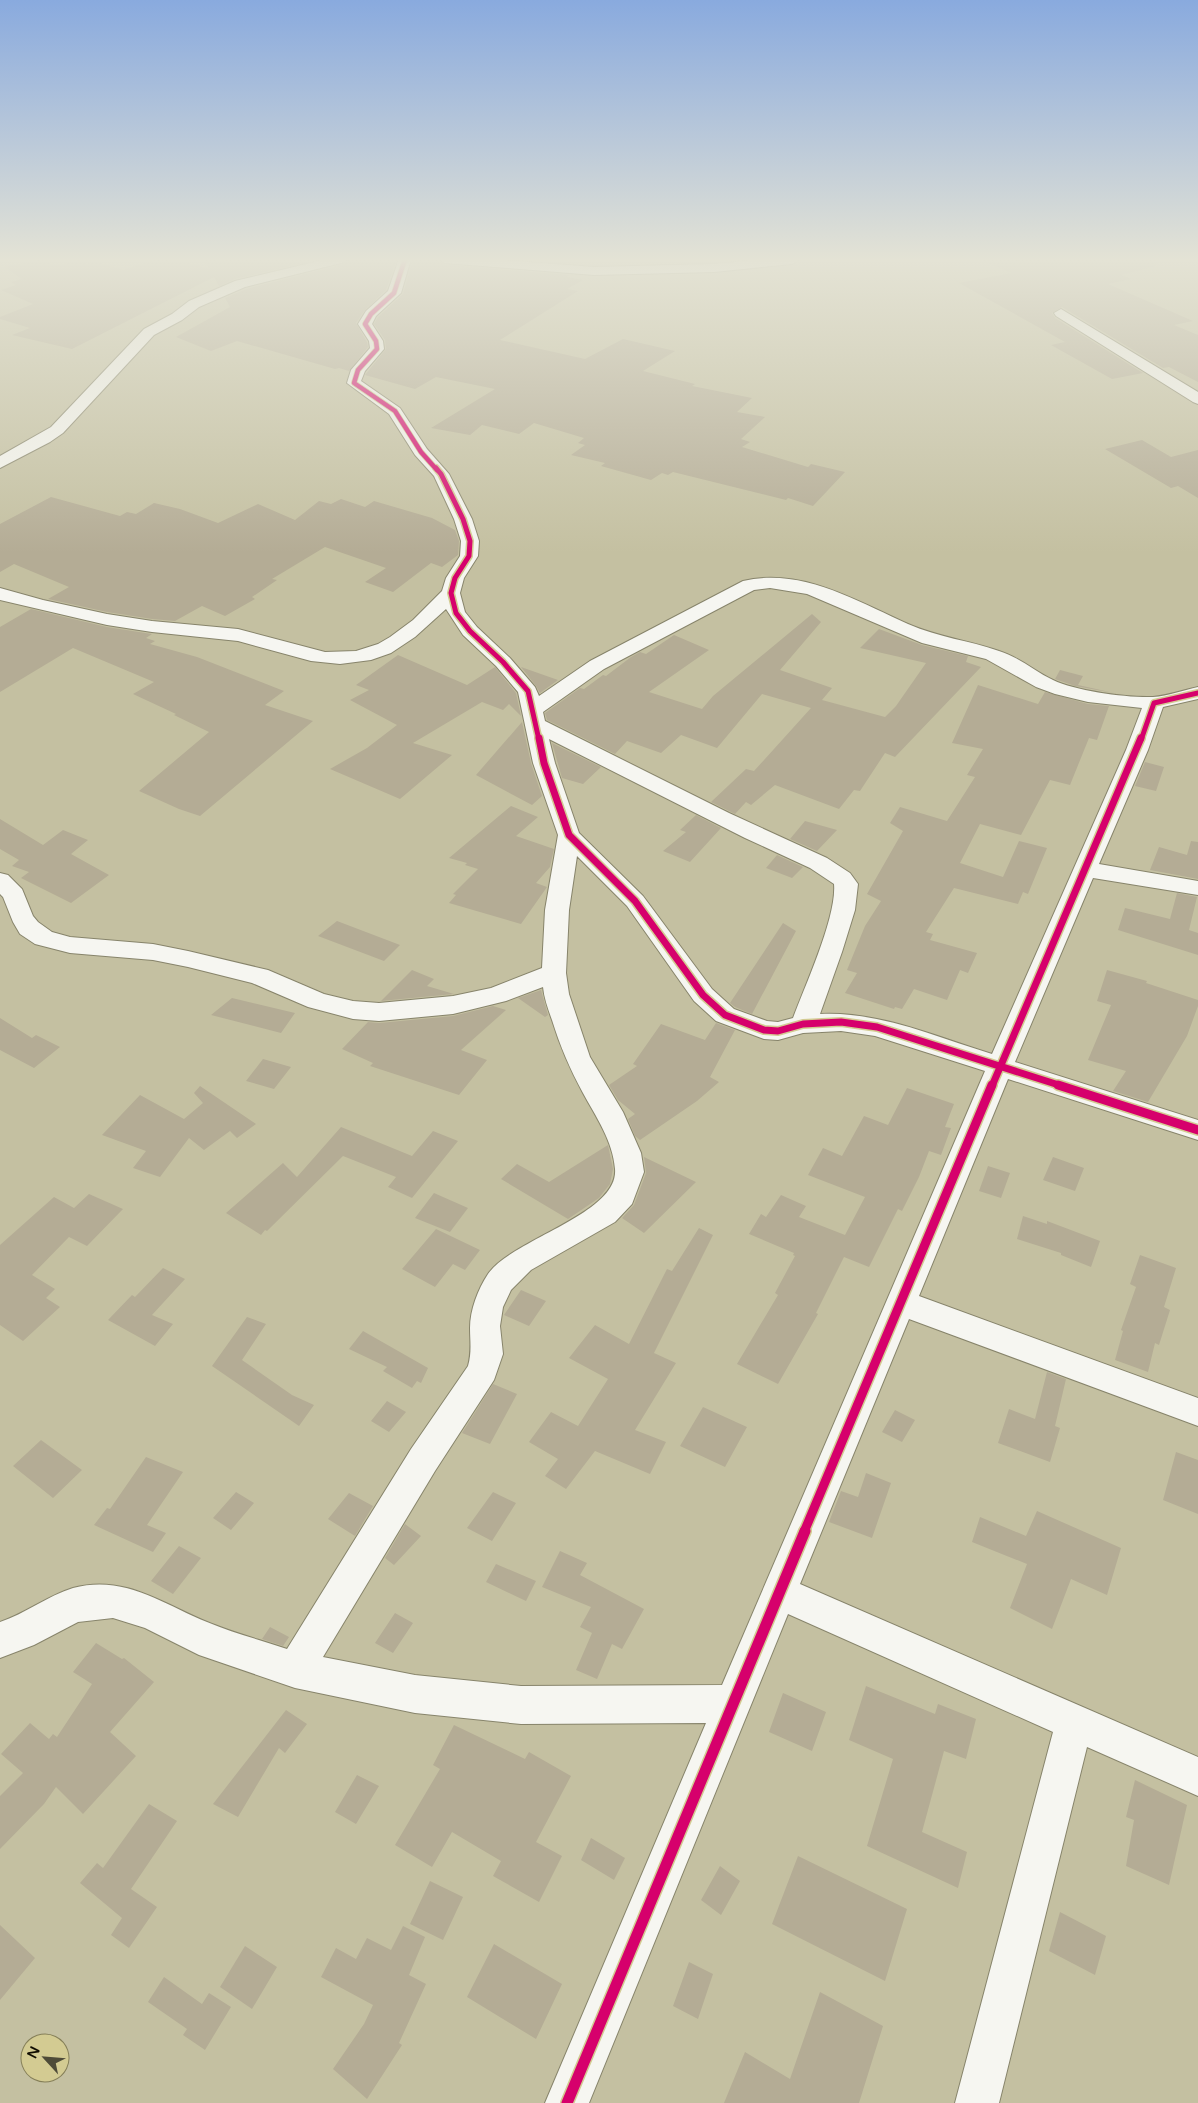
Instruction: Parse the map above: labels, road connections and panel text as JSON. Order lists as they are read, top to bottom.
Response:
{
  "north": "top left"
}
